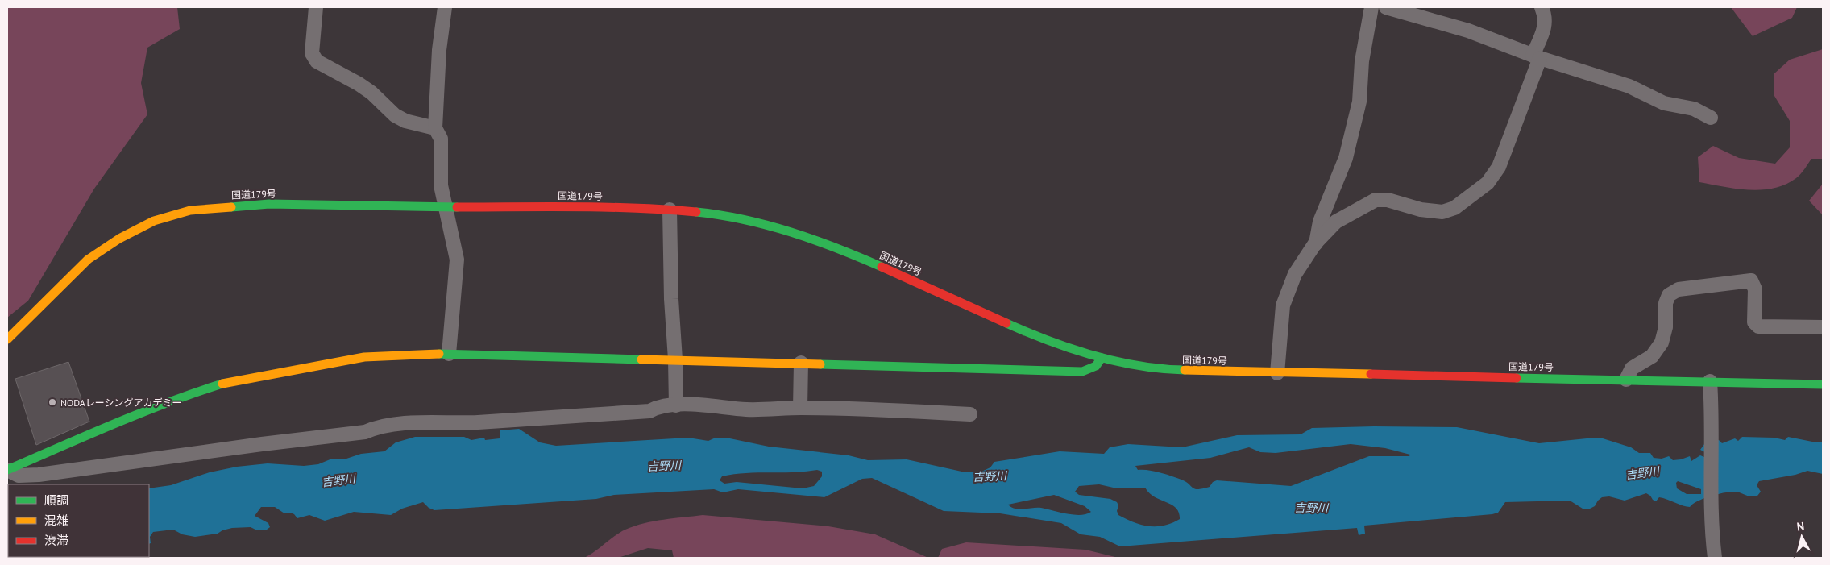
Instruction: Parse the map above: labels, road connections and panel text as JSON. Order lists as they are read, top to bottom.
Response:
{
  "streets": {
    "main road": ["国道179号"]
  },
  "water": ["吉野川"],
  "places": ["NODAレーシングアカデミー"],
  "legend": ["順調", "混雑", "渋滞"],
  "north": "top"
}
